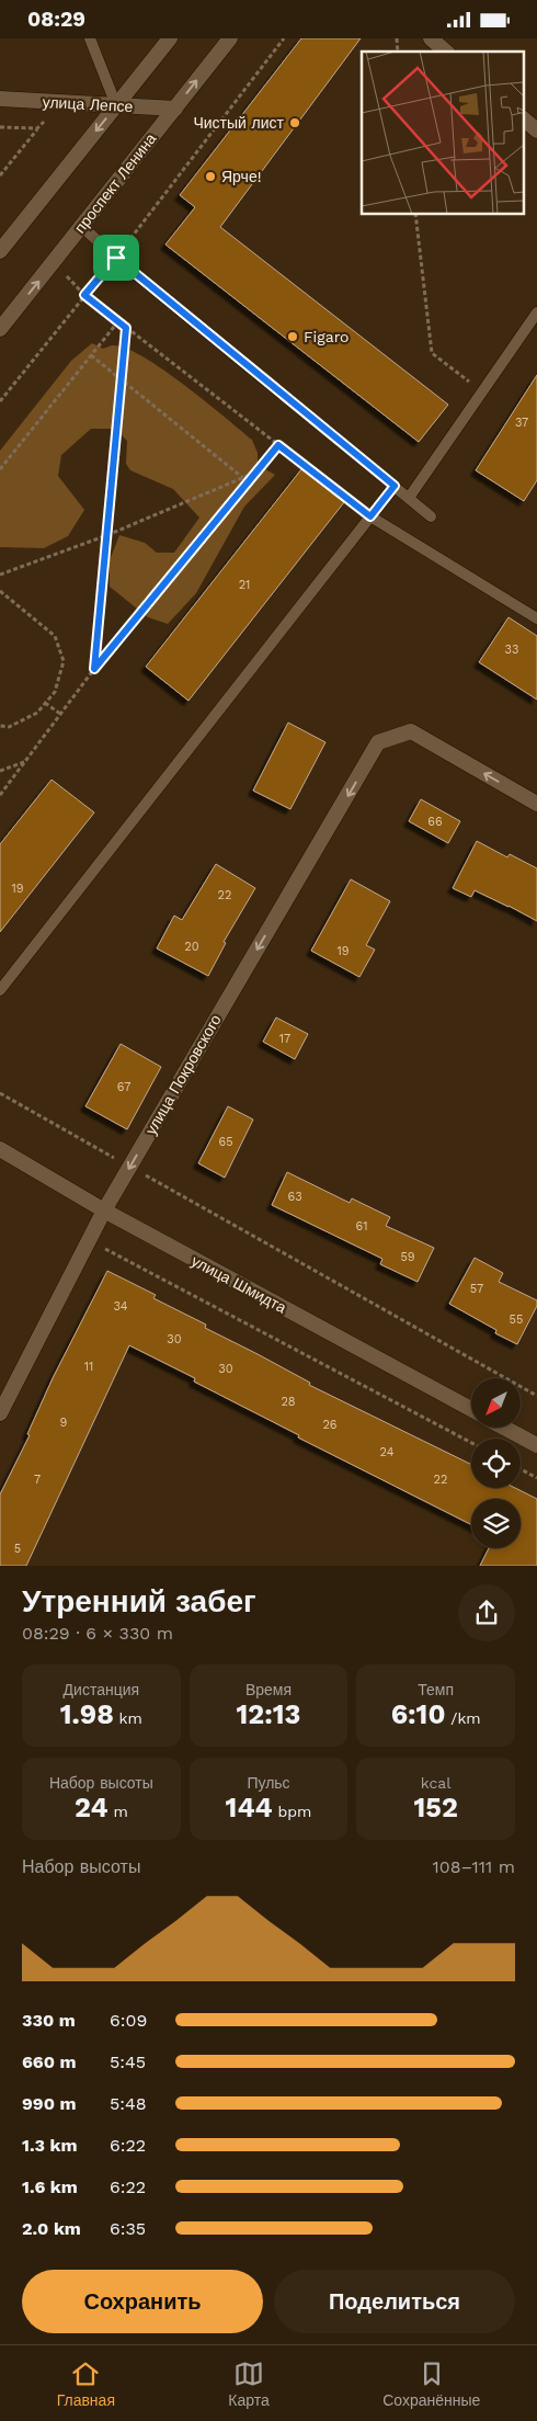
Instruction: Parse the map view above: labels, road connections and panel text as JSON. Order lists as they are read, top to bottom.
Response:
{
  "streets": {
    "main road": [
      "улица Лепсе",
      "проспект Ленина",
      "улица Покровского",
      "улица Шмидта"
    ]
  },
  "crossings": [
    ["улица Лепсе", "проспект Ленина"],
    ["улица Покровского", "улица Шмидта"]
  ],
  "one_way": ["улица Покровского"],
  "places": ["Чистый лист", "Ярче!", "Figaro"],
  "house_numbers": [
    "37",
    "21",
    "33",
    "66",
    "19",
    "22",
    "20",
    "19",
    "17",
    "67",
    "65",
    "63",
    "61",
    "59",
    "57",
    "34",
    "55",
    "30",
    "11",
    "30",
    "28",
    "9",
    "26",
    "24",
    "7",
    "22",
    "5"
  ],
  "north": "bottom left",
  "page": {
    "status": "08:29",
    "heading": ["Утренний забег", "08:29 · 6 × 330 m"],
    "stats": [
      ["Дистанция", "1.98 km"],
      ["Время", "12:13"],
      ["Темп", "6:10 /km"],
      ["Набор высоты", "24 m"],
      ["Пульс", "144 bpm"],
      ["kcal", "152"]
    ],
    "chart": ["Набор высоты", "108–111 m"],
    "list": [
      {
        "name": "330 m",
        "note": "6:09"
      },
      {
        "name": "660 m",
        "note": "5:45"
      },
      {
        "name": "990 m",
        "note": "5:48"
      },
      {
        "name": "1.3 km",
        "note": "6:22"
      },
      {
        "name": "1.6 km",
        "note": "6:22"
      },
      {
        "name": "2.0 km",
        "note": "6:35"
      }
    ],
    "buttons": ["Сохранить", "Поделиться"],
    "tabs": ["Главная", "Карта", "Сохранённые"]
  }
}
